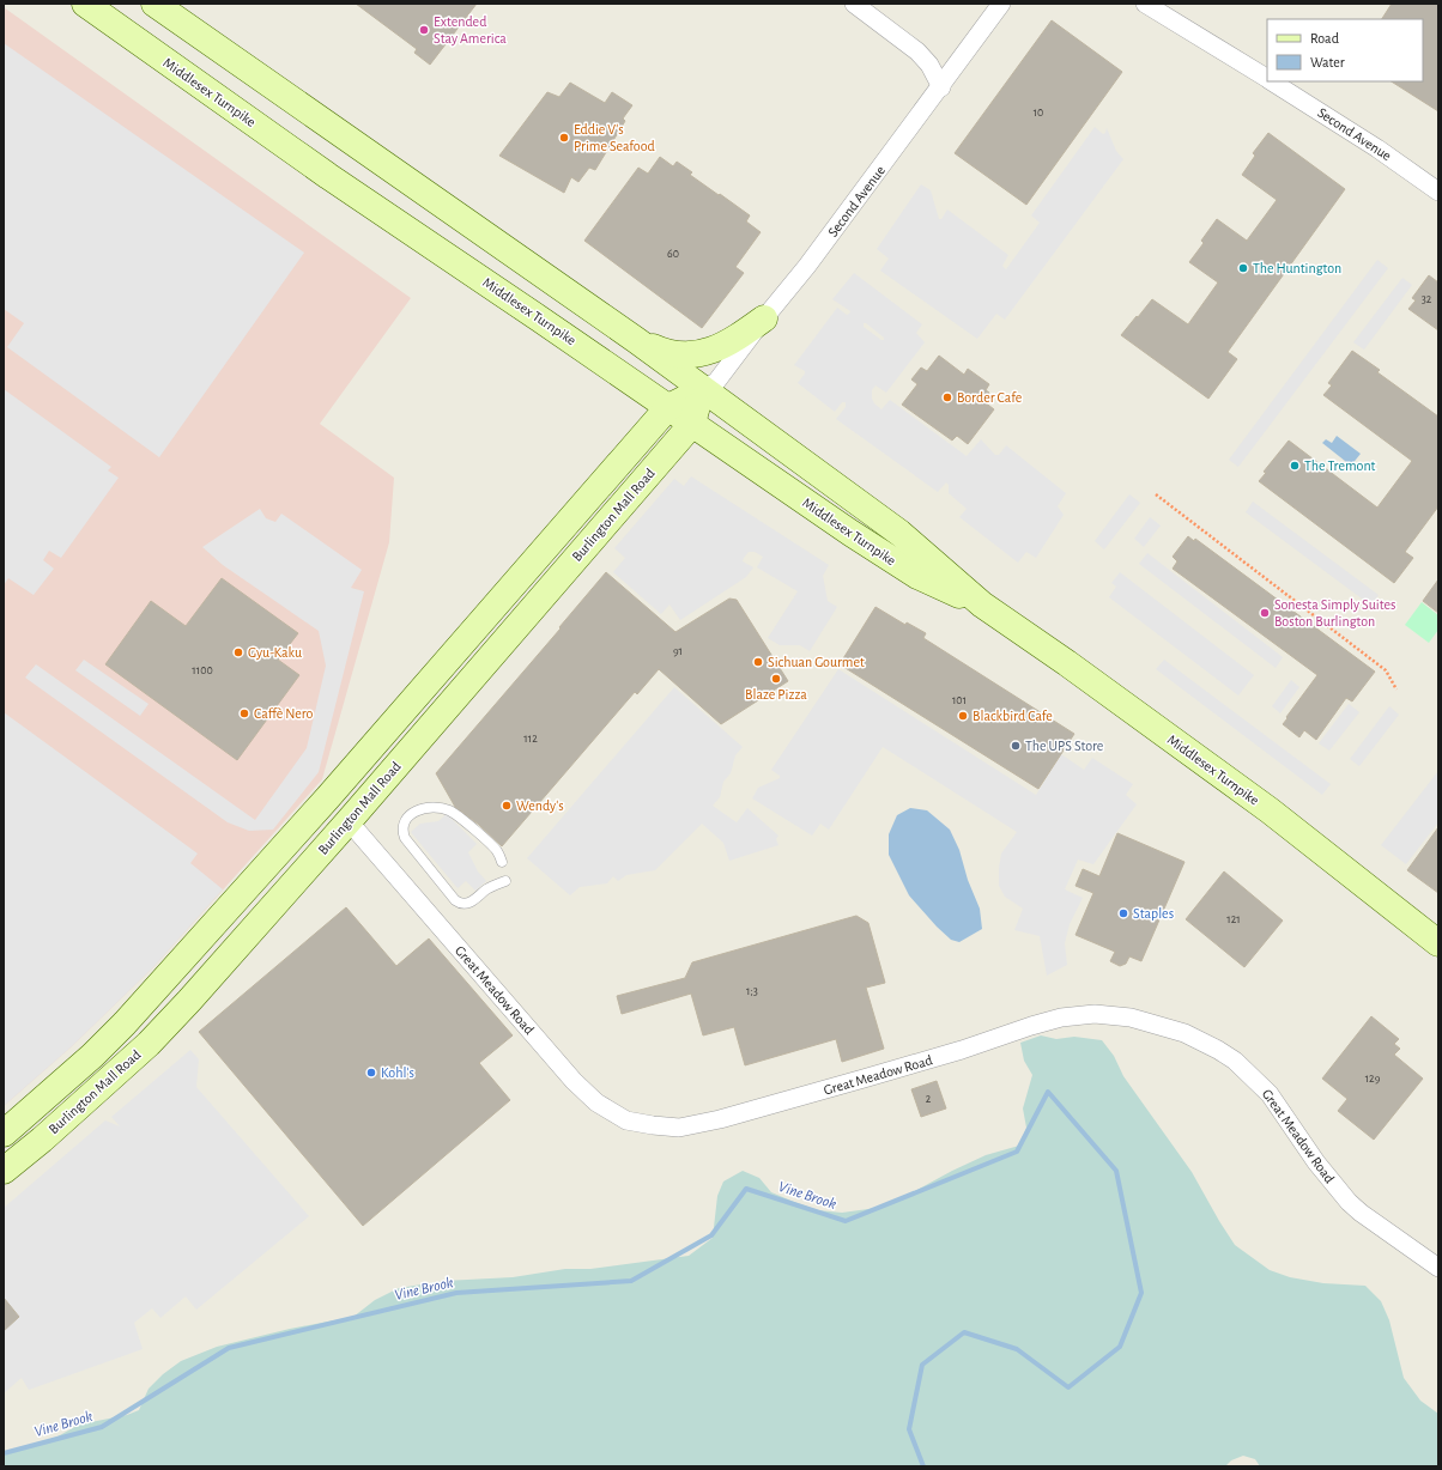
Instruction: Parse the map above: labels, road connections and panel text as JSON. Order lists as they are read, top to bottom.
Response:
{
  "streets": {
    "main road": ["Middlesex Turnpike", "Burlington Mall Road"],
    "street": ["Second Avenue", "Great Meadow Road"]
  },
  "crossings": [
    ["Middlesex Turnpike", "Second Avenue"],
    ["Middlesex Turnpike", "Burlington Mall Road"],
    ["Burlington Mall Road", "Great Meadow Road"]
  ],
  "water": ["Vine Brook"],
  "places": [
    "Extended Stay America",
    "Eddie V's Prime Seafood",
    "The Huntington",
    "Border Cafe",
    "The Tremont",
    "Sonesta Simply Suites Boston Burlington",
    "Gyu-Kaku",
    "Sichuan Gourmet",
    "Blaze Pizza",
    "Caffè Nero",
    "Blackbird Cafe",
    "The UPS Store",
    "Wendy's",
    "Staples",
    "Kohl's"
  ],
  "house_numbers": [
    "10",
    "60",
    "32",
    "91",
    "1100",
    "101",
    "112",
    "121",
    "1;3",
    "129",
    "2"
  ],
  "legend": ["Road", "Water"]
}
